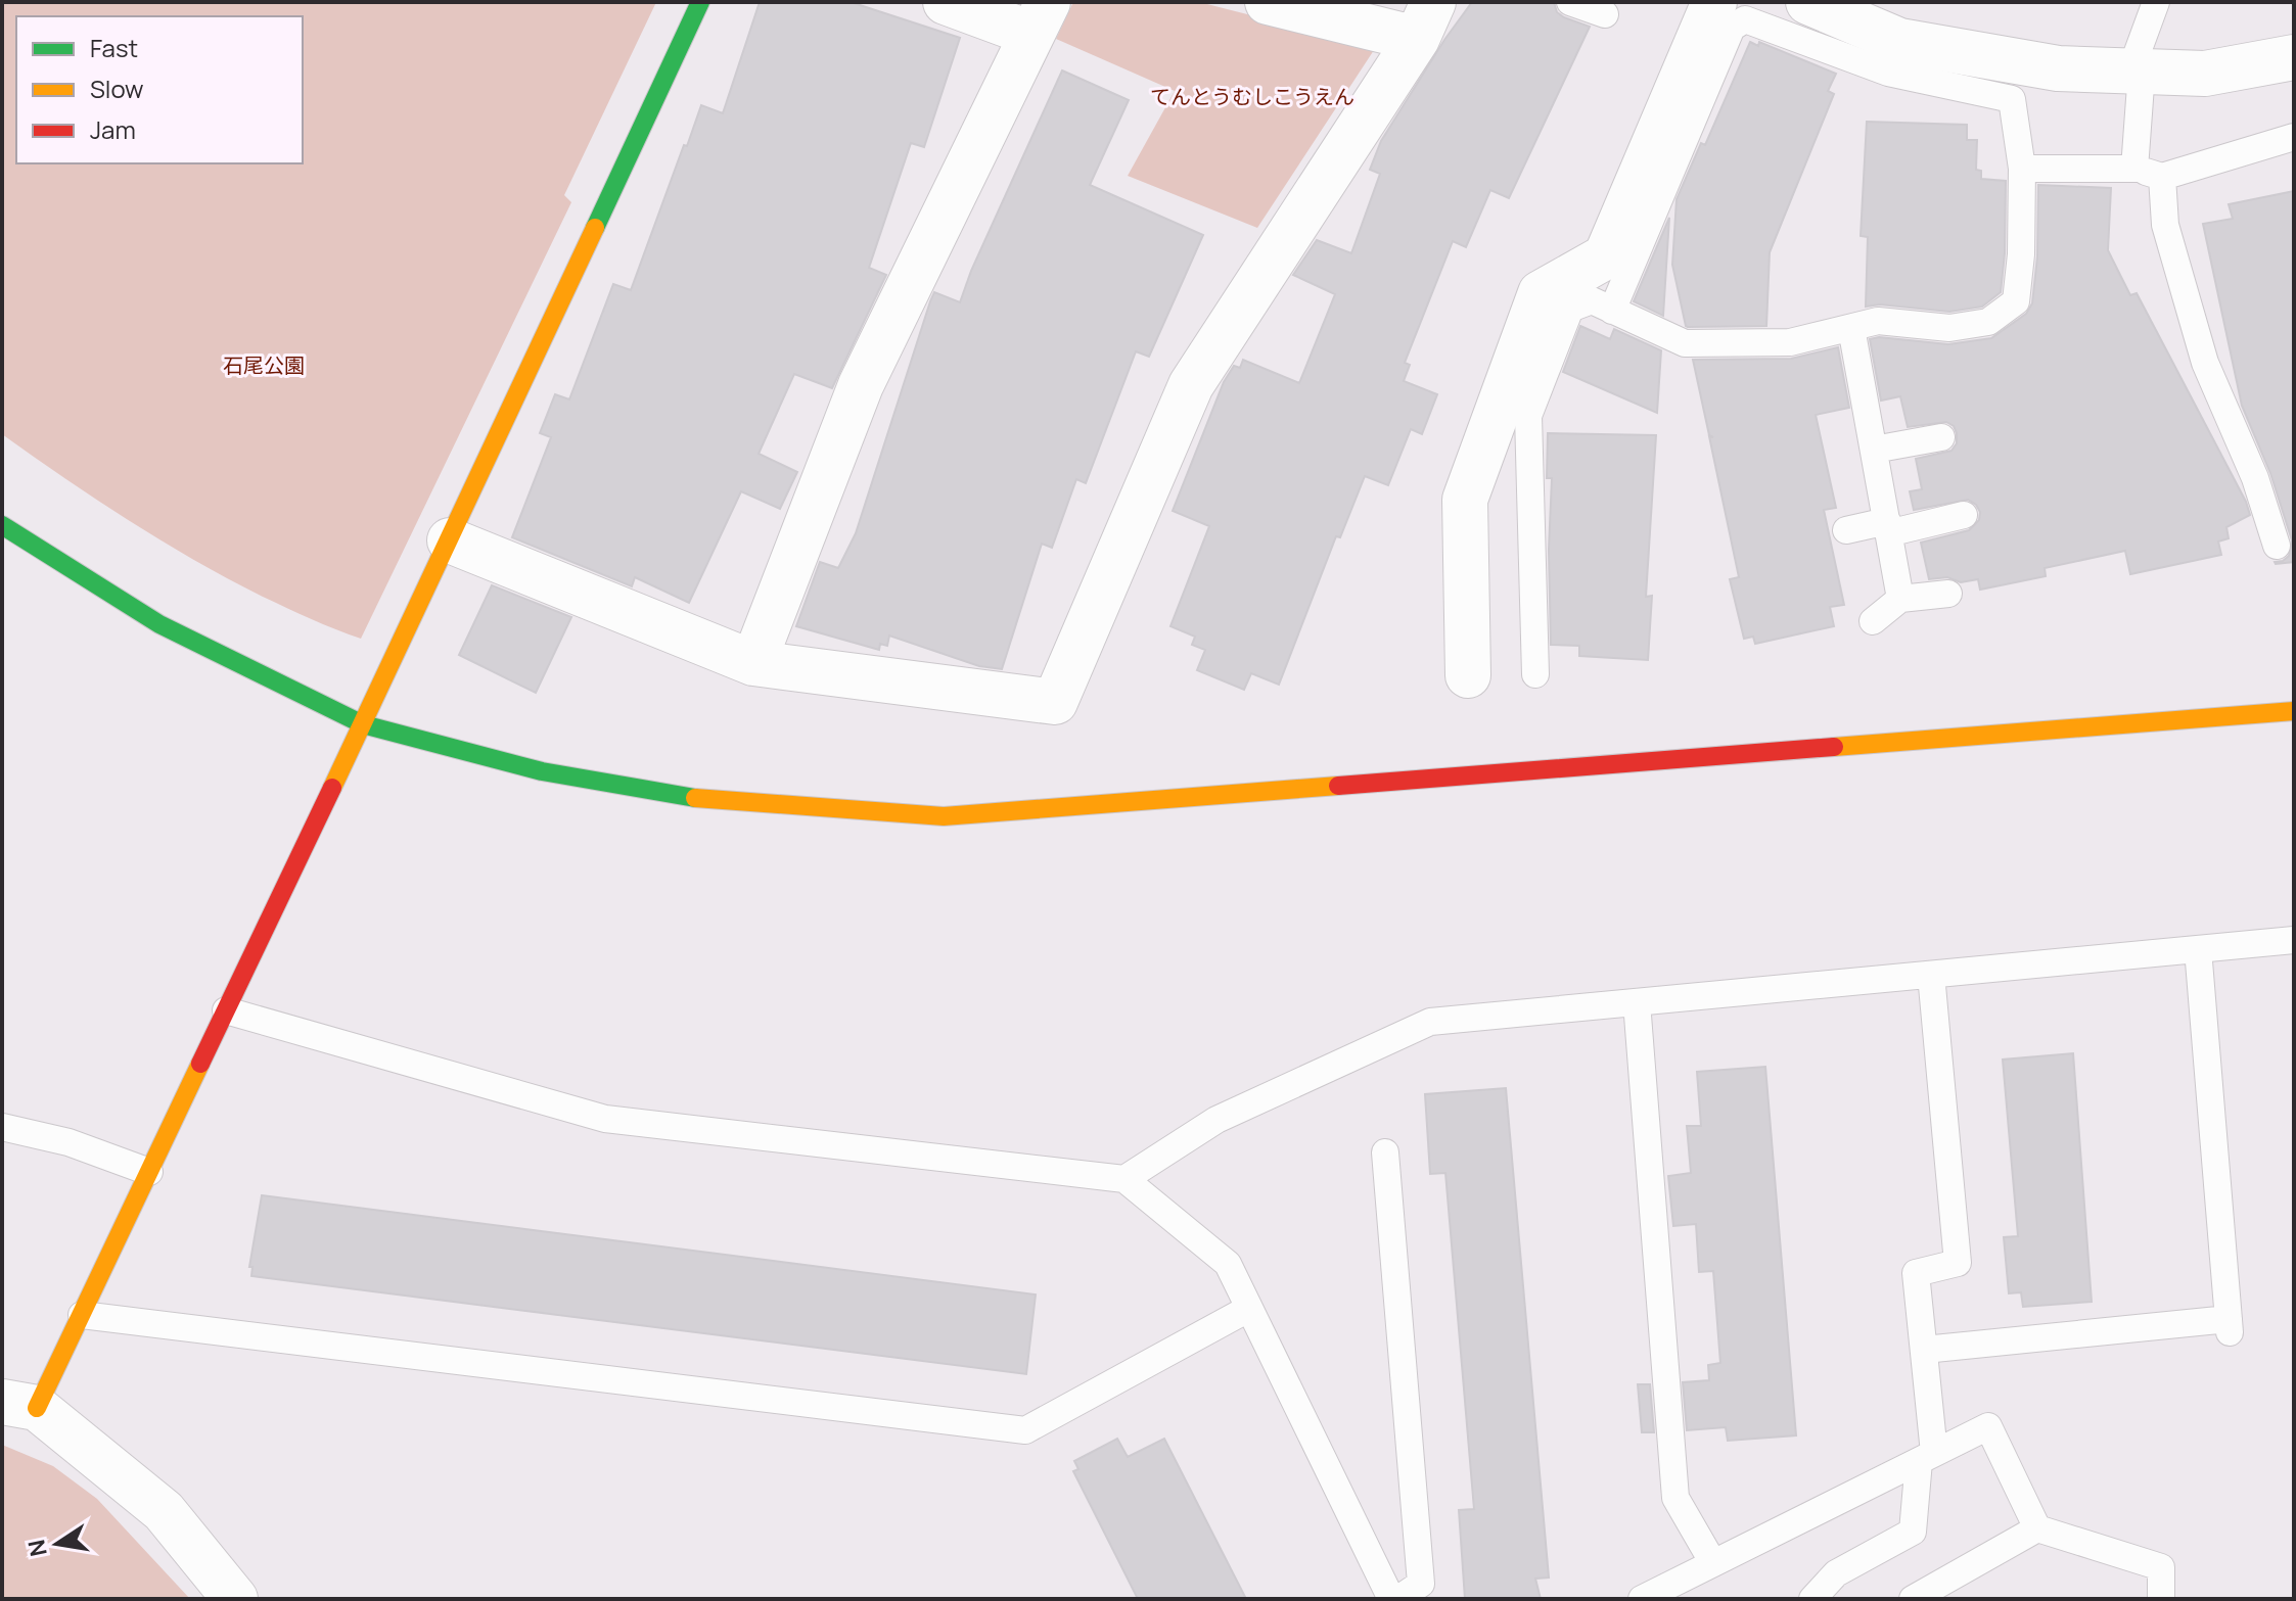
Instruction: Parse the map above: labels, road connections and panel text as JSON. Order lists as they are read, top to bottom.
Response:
{
  "parks": ["てんとうむしこうえん", "石尾公園"],
  "legend": ["Fast", "Slow", "Jam"],
  "north": "left"
}
